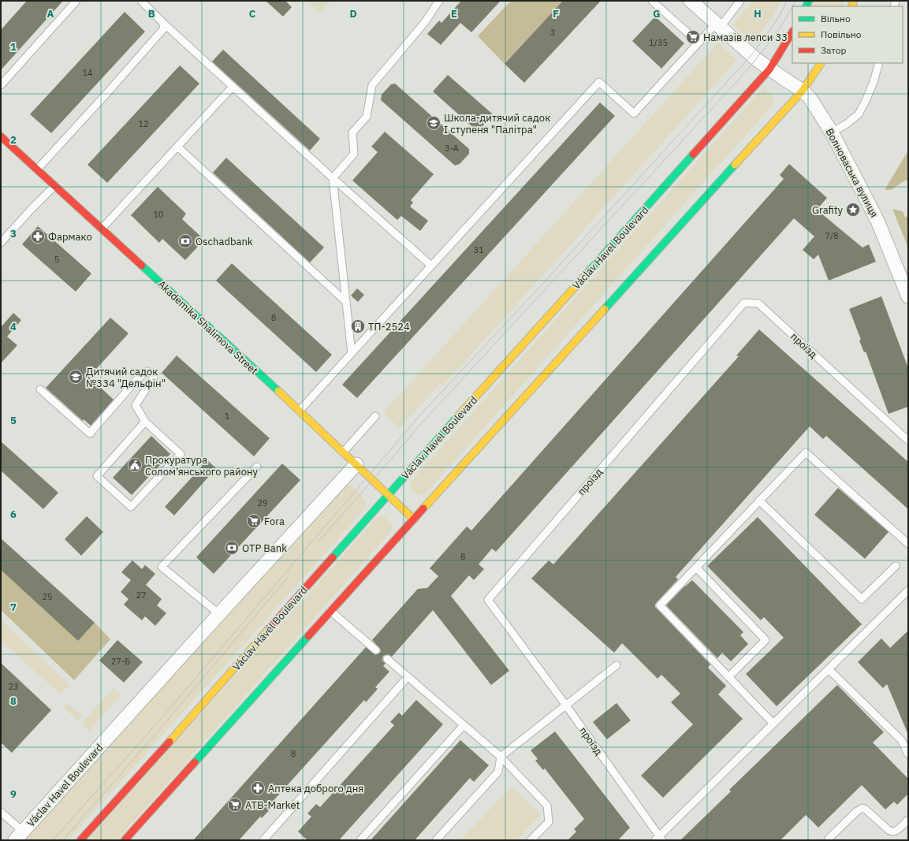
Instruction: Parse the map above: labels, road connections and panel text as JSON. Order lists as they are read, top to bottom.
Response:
{
  "streets": {
    "main road": ["Václav Havel Boulevard", "Akademika Shalimova Street"],
    "street": ["Волноваська вулиця"],
    "lane": ["проїзд"]
  },
  "crossings": [
    ["Волноваська вулиця", "Václav Havel Boulevard"],
    ["Václav Havel Boulevard", "Akademika Shalimova Street"]
  ],
  "places": {
    "supermarket": ["Намазів лепси 33", "Fora", "ATB-Market"],
    "school or university": ["Школа-дитячий садок І ступеня \"Палітра\"", "Дитячий садок №334 \"Дельфін\""],
    "place": ["Grafity"],
    "pharmacy": ["Фармако", "Аптека доброго дня"],
    "bank": ["Oschadbank", "OTP Bank"],
    "building": ["ТП-2524"],
    "public building": ["Прокуратура Солом’янського району"]
  },
  "house_numbers": [
    "3",
    "1/35",
    "14",
    "12",
    "3-А",
    "10",
    "7/8",
    "31",
    "5",
    "8",
    "1",
    "29",
    "8",
    "27",
    "25",
    "27-Б",
    "23",
    "8"
  ],
  "legend": ["Вільно", "Повільно", "Затор"],
  "grid": {
    "columns": [
      "A",
      "B",
      "C",
      "D",
      "E",
      "F",
      "G",
      "H"
    ],
    "rows": [
      "1",
      "2",
      "3",
      "4",
      "5",
      "6",
      "7",
      "8",
      "9"
    ]
  }
}
